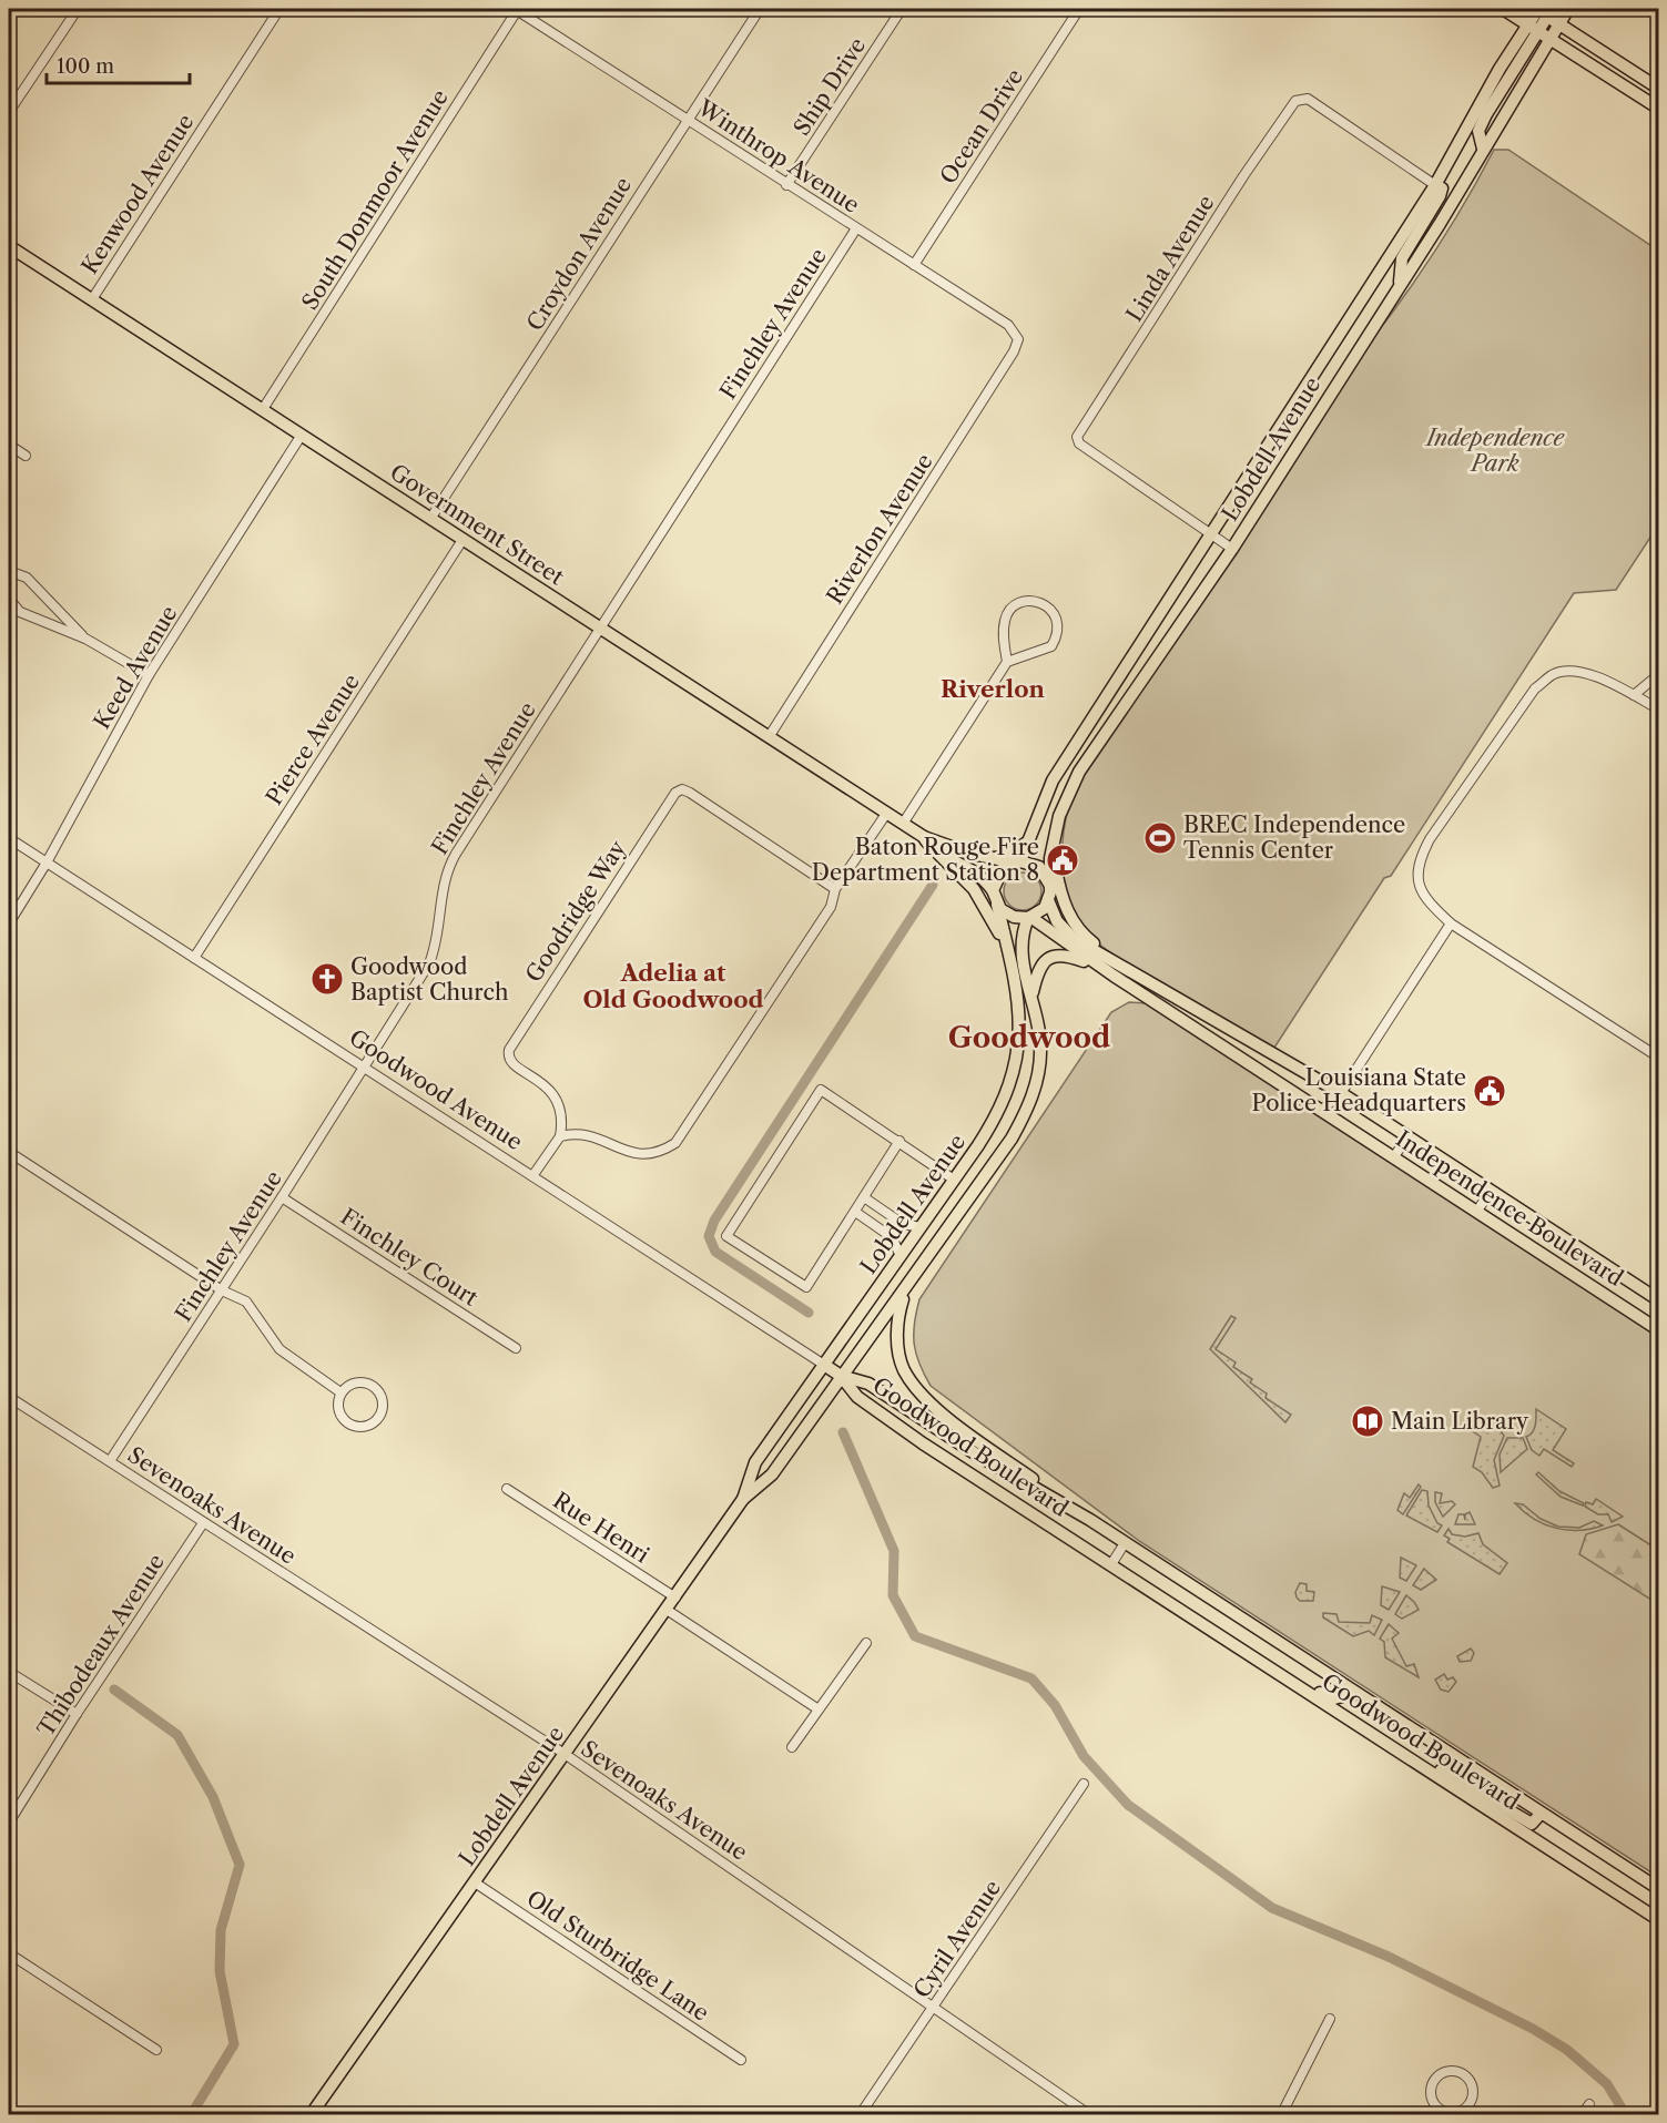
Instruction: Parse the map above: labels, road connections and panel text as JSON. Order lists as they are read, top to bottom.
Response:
{
  "streets": {
    "main road": [
      "Lobdell Avenue",
      "Government Street",
      "Goodwood Avenue",
      "Independence Boulevard",
      "Goodwood Boulevard"
    ],
    "street": [
      "Ship Drive",
      "Ocean Drive",
      "Winthrop Avenue",
      "Kenwood Avenue",
      "South Donmoor Avenue",
      "Croydon Avenue",
      "Linda Avenue",
      "Finchley Avenue",
      "Riverlon Avenue",
      "Keed Avenue",
      "Pierce Avenue",
      "Goodridge Way",
      "Finchley Court",
      "Sevenoaks Avenue",
      "Rue Henri",
      "Thibodeaux Avenue",
      "Cyril Avenue",
      "Old Sturbridge Lane"
    ]
  },
  "crossings": [
    ["Ship Drive", "Winthrop Avenue"],
    ["Ocean Drive", "Winthrop Avenue"],
    ["Winthrop Avenue", "South Donmoor Avenue"],
    ["Winthrop Avenue", "Croydon Avenue"],
    ["Winthrop Avenue", "Finchley Avenue"],
    ["Winthrop Avenue", "Riverlon Avenue"],
    ["Kenwood Avenue", "Government Street"],
    ["South Donmoor Avenue", "Government Street"],
    ["Croydon Avenue", "Government Street"],
    ["Linda Avenue", "Lobdell Avenue"],
    ["Finchley Avenue", "Government Street"],
    ["Finchley Avenue", "Goodwood Avenue"],
    ["Finchley Avenue", "Finchley Court"],
    ["Finchley Avenue", "Sevenoaks Avenue"],
    ["Lobdell Avenue", "Government Street"],
    ["Lobdell Avenue", "Goodwood Avenue"],
    ["Lobdell Avenue", "Goodwood Boulevard"],
    ["Lobdell Avenue", "Sevenoaks Avenue"],
    ["Lobdell Avenue", "Rue Henri"],
    ["Lobdell Avenue", "Old Sturbridge Lane"],
    ["Government Street", "Riverlon Avenue"],
    ["Government Street", "Keed Avenue"],
    ["Government Street", "Pierce Avenue"],
    ["Keed Avenue", "Goodwood Avenue"],
    ["Pierce Avenue", "Goodwood Avenue"],
    ["Goodwood Avenue", "Goodwood Boulevard"],
    ["Sevenoaks Avenue", "Thibodeaux Avenue"],
    ["Sevenoaks Avenue", "Cyril Avenue"]
  ],
  "districts": ["Riverlon", "Adelia at Old Goodwood", "Goodwood"],
  "parks": ["Independence Park"],
  "places": {
    "sports": ["BREC Independence Tennis Center"],
    "public building": ["Baton Rouge Fire Department Station 8", "Louisiana State Police Headquarters"],
    "church": ["Goodwood Baptist Church"],
    "library": ["Main Library"]
  },
  "scale_bar": "100 m"
}
